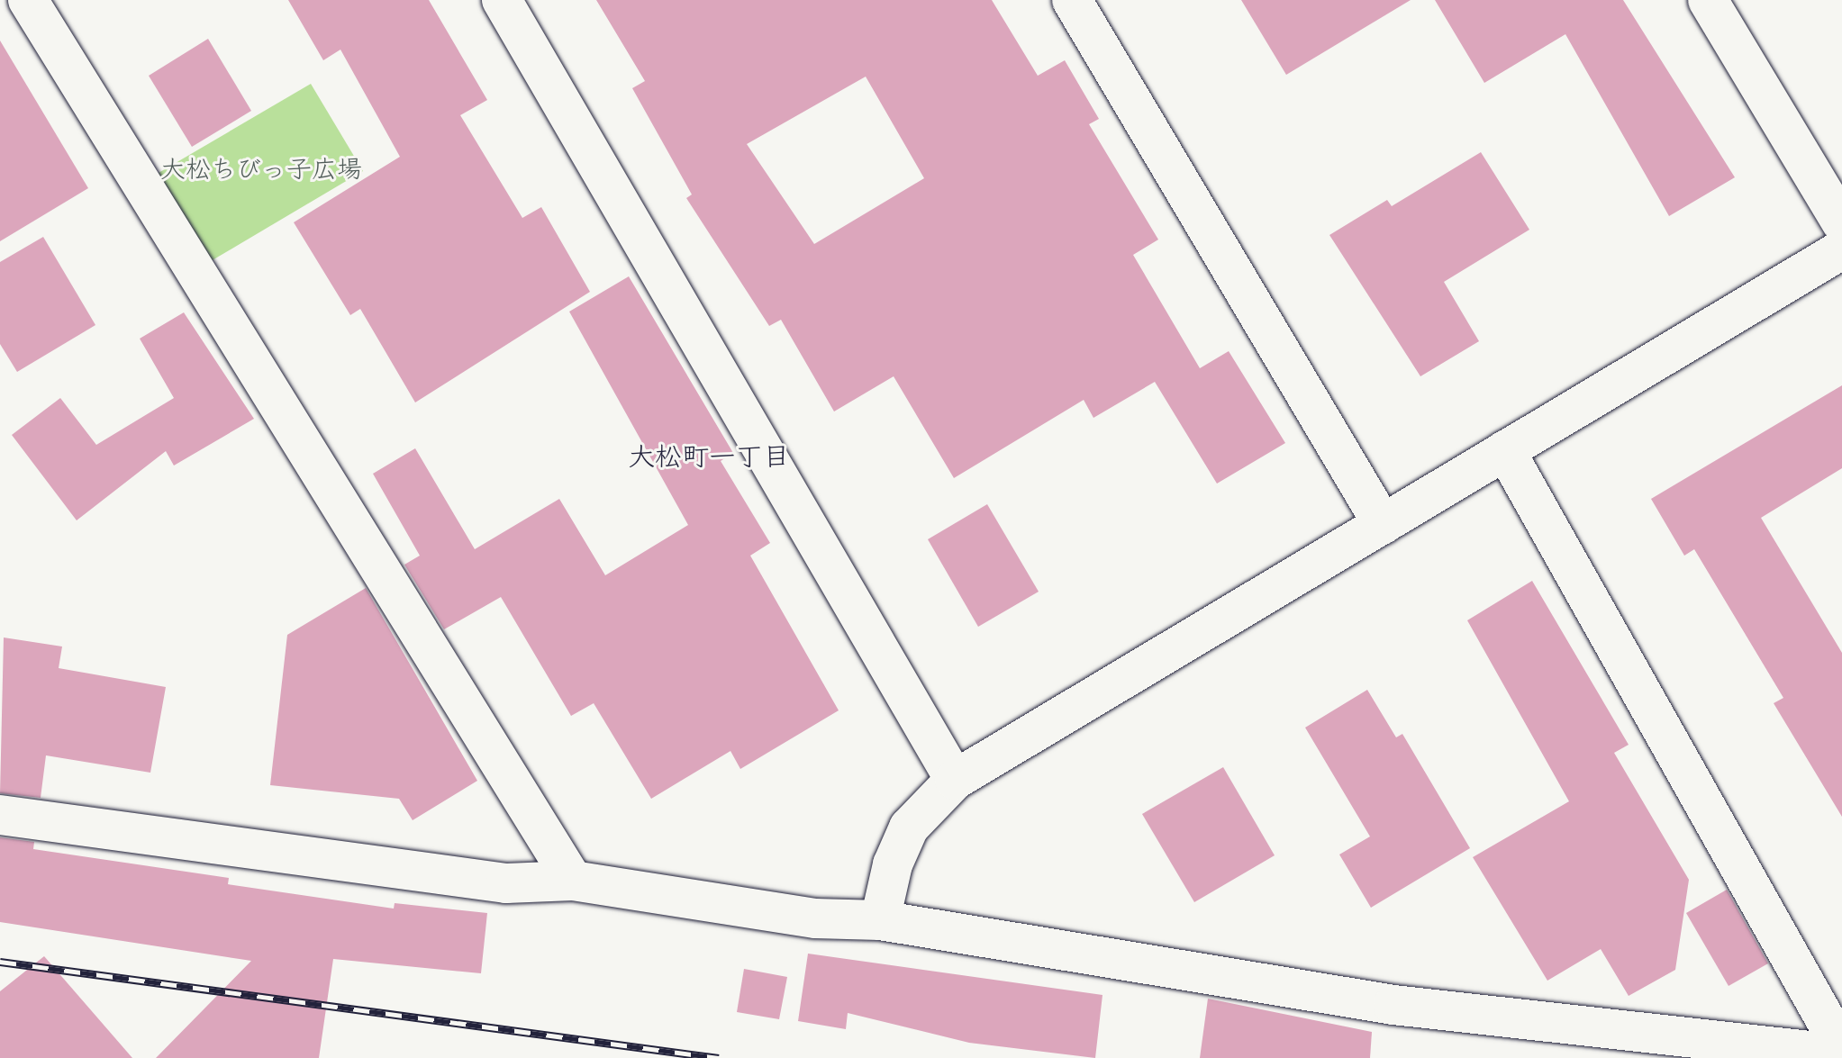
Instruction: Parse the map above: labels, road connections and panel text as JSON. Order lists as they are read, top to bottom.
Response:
{
  "districts": ["大松町一丁目"],
  "parks": ["大松ちびっ子広場"]
}
